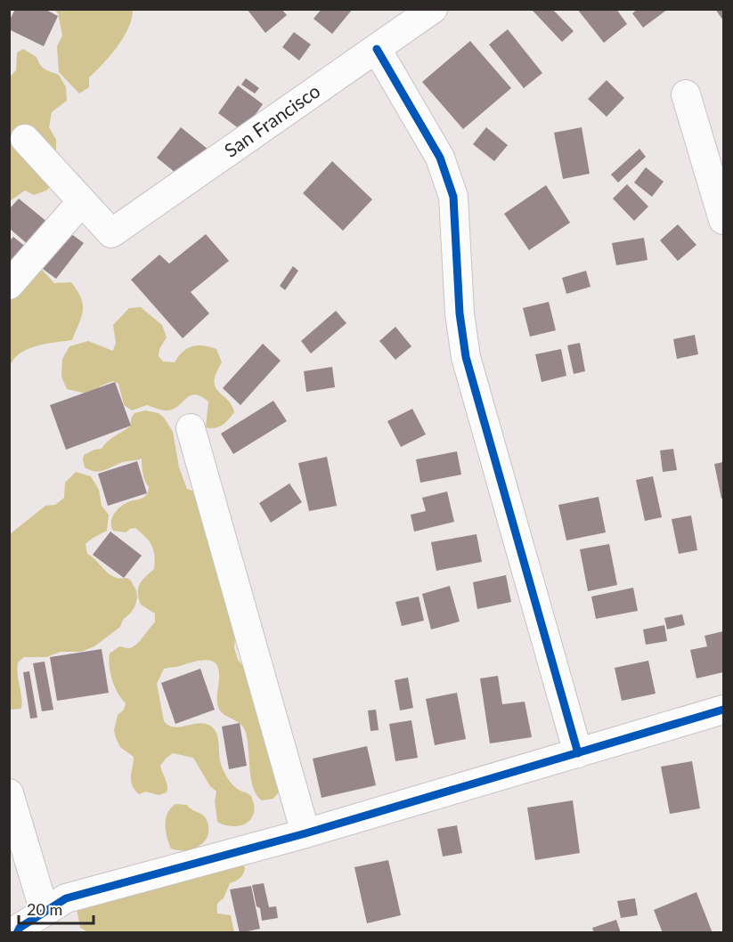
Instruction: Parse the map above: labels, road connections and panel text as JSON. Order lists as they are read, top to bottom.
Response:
{
  "streets": {
    "street": ["San Francisco"]
  },
  "scale_bar": "20 m"
}
